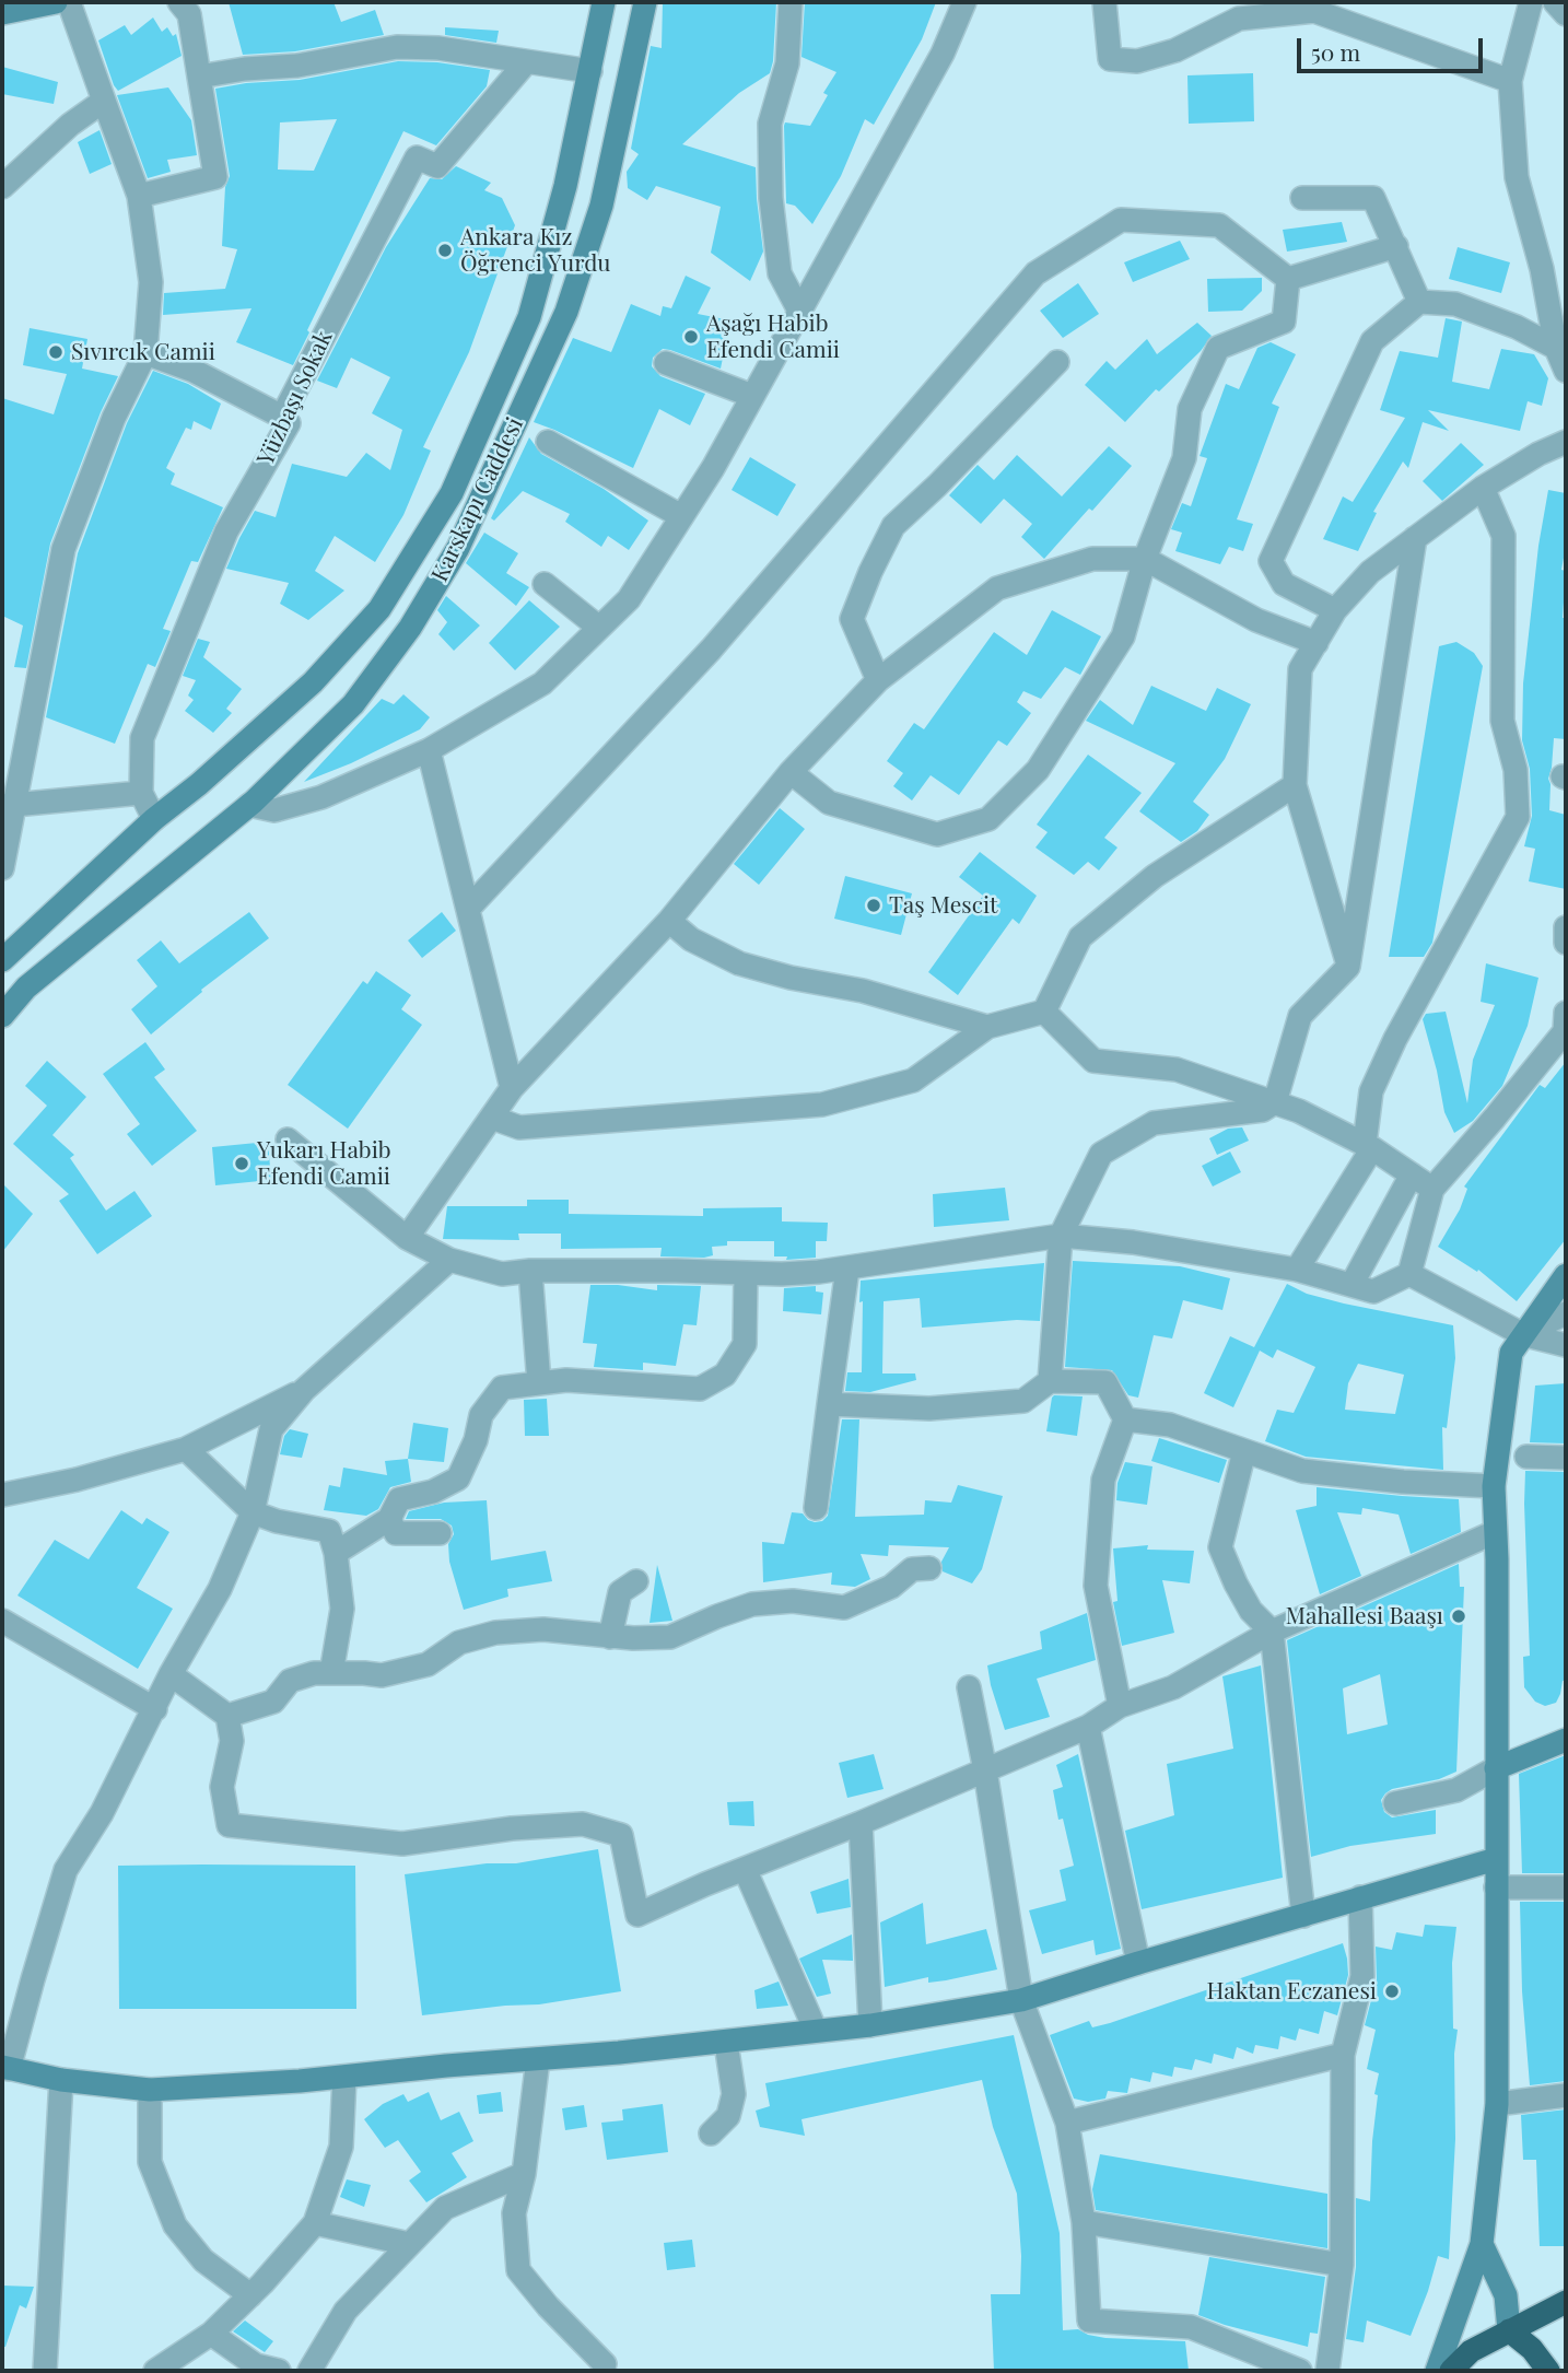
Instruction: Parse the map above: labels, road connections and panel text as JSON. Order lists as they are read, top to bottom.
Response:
{
  "streets": {
    "main road": ["Karskapı Caddesi"],
    "street": ["Yüzbaşı Sokak"]
  },
  "places": [
    "Ankara Kız Öğrenci Yurdu",
    "Aşağı Habib Efendi Camii",
    "Sıvırcık Camii",
    "Taş Mescit",
    "Yukarı Habib Efendi Camii",
    "Mahallesi Baaşı",
    "Haktan Eczanesi"
  ],
  "scale_bar": "50 m"
}
